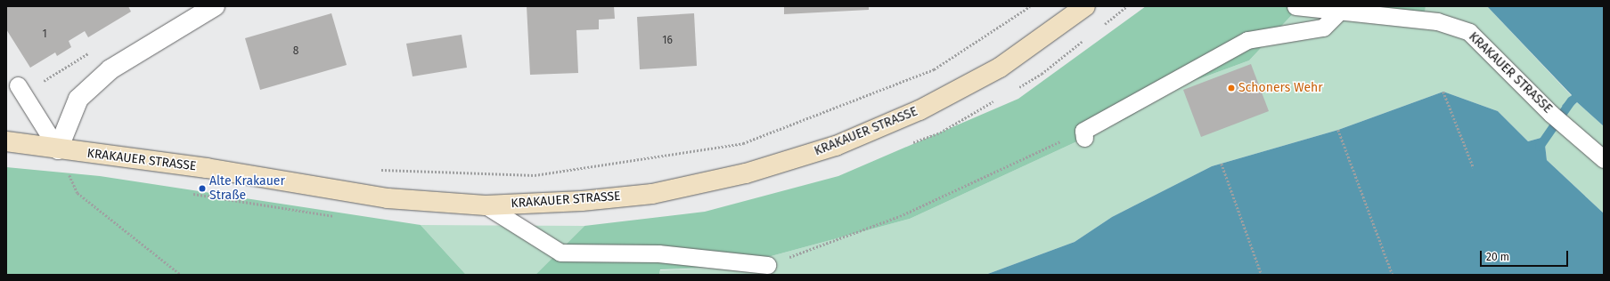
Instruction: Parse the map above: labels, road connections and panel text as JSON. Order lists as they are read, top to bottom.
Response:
{
  "streets": {
    "main road": ["KRAKAUER STRASSE"]
  },
  "places": ["Schoners Wehr", "Alte Krakauer Straße"],
  "house_numbers": ["1", "16", "8"],
  "scale_bar": "20 m"
}
